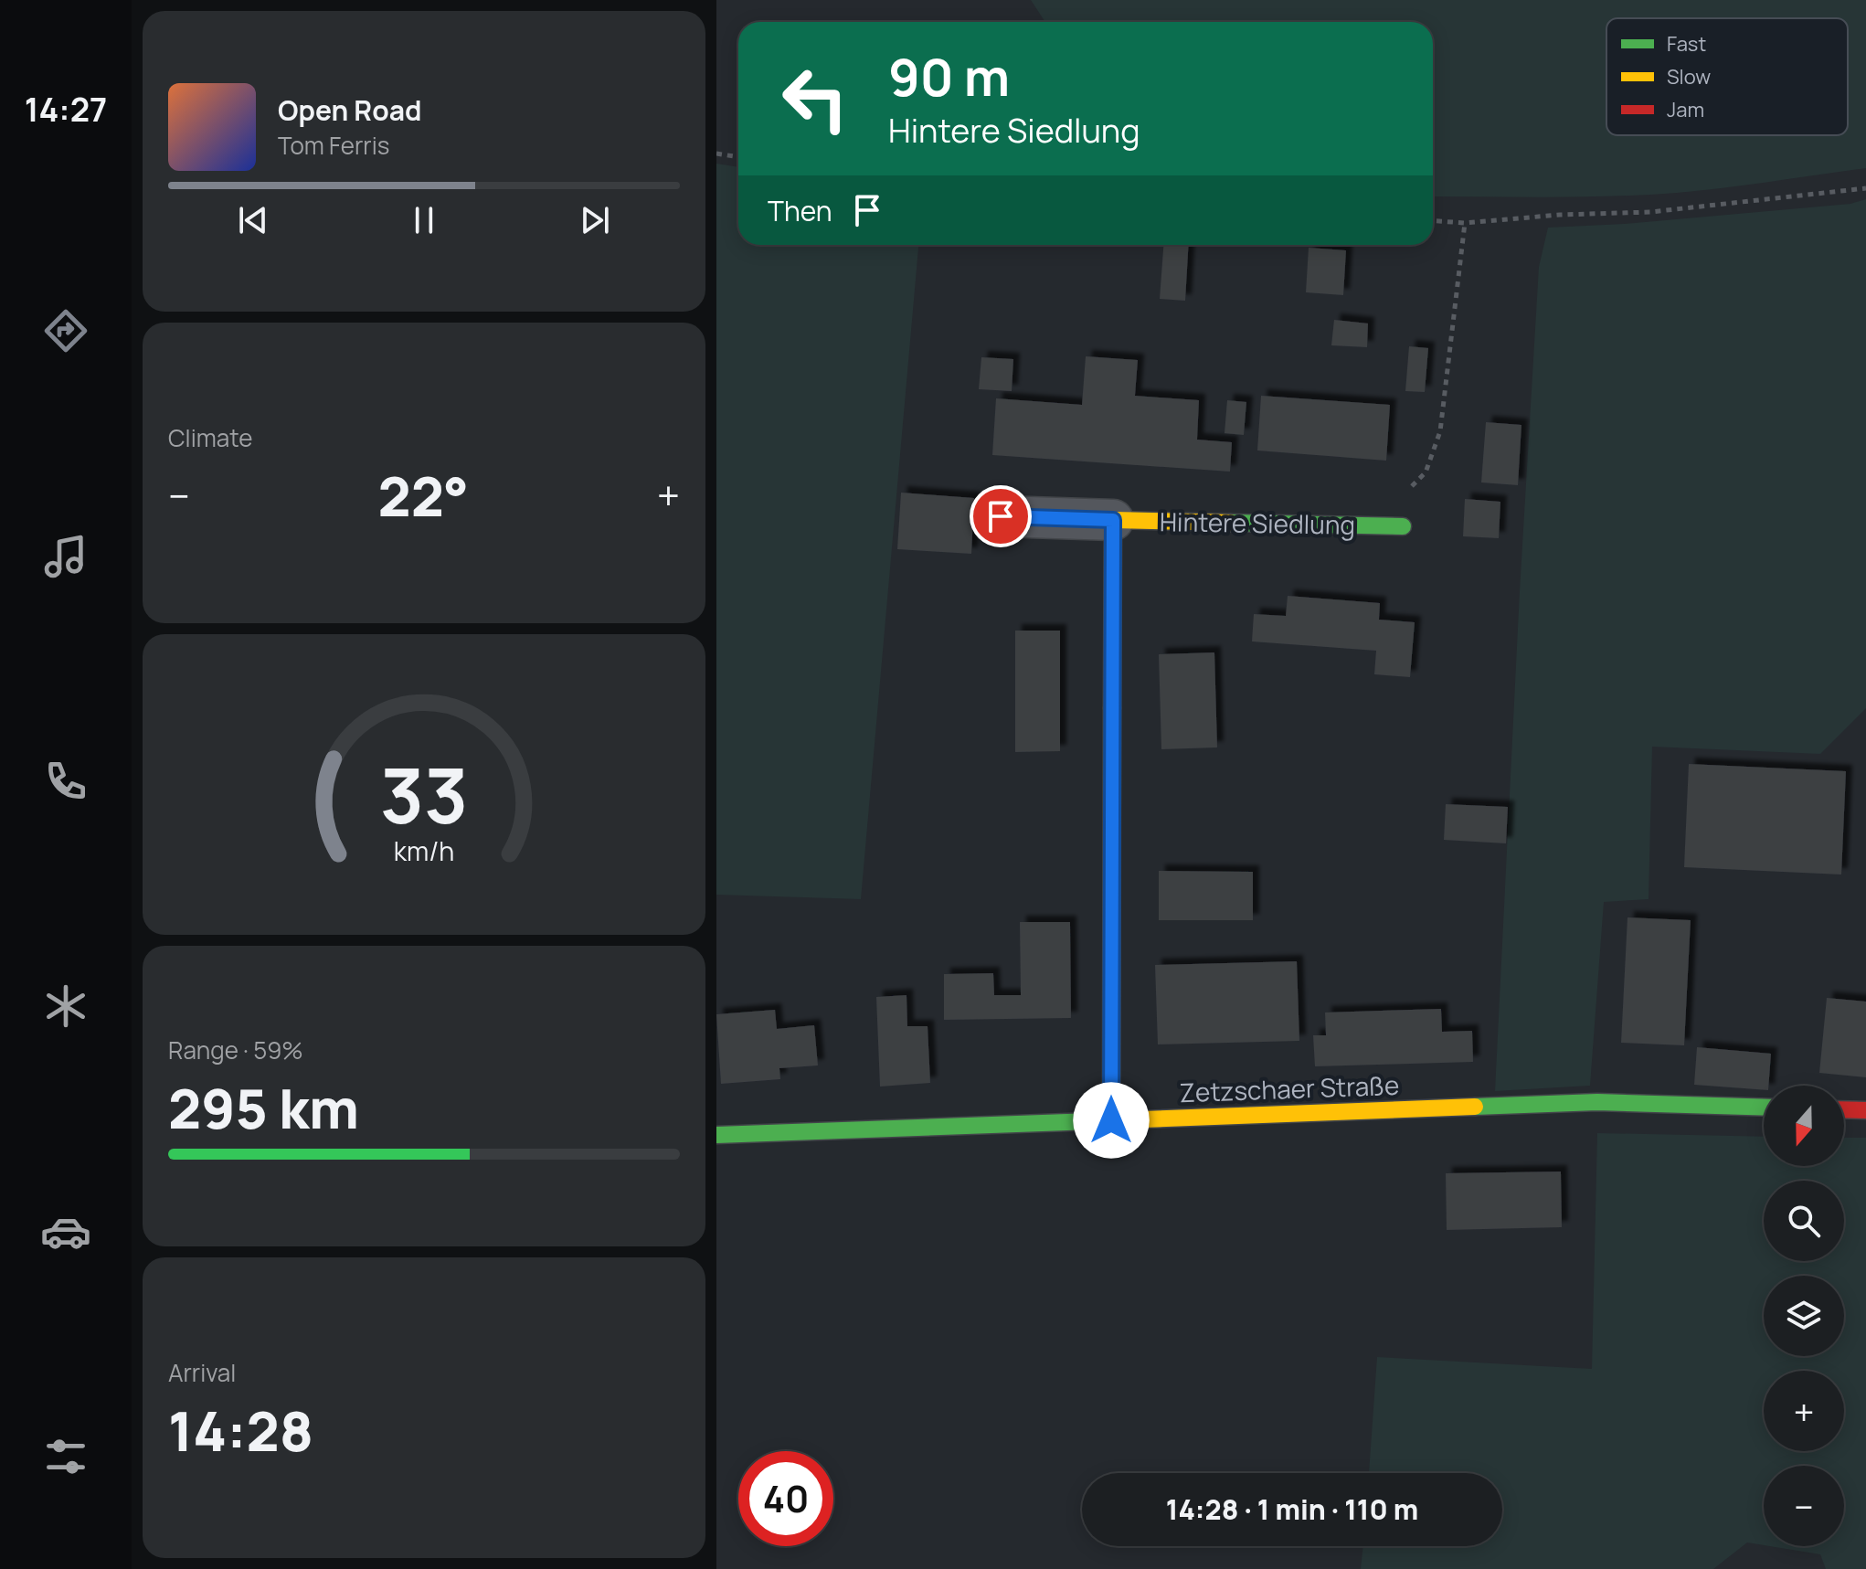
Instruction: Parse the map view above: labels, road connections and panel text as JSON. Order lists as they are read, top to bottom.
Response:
{
  "streets": {
    "street": ["Hintere Siedlung", "Zetzschaer Straße"]
  },
  "legend": ["Fast", "Slow", "Jam"],
  "north": "bottom",
  "page": {
    "tabs": "14:27",
    "turn": ["90 m", "Hintere Siedlung"],
    "song": ["Open Road", "Tom Ferris"],
    "then": "Then",
    "tile": [
      "Climate",
      ["Range · 59%", "295 km"],
      ["Arrival", "14:28"]
    ],
    "heat": ["−", "22°", "+"],
    "map_buttons": ["+", "−"],
    "limit": "40",
    "trip": "14:28 · 1 min · 110 m",
    "gauge": ["33", "km/h"]
  }
}
